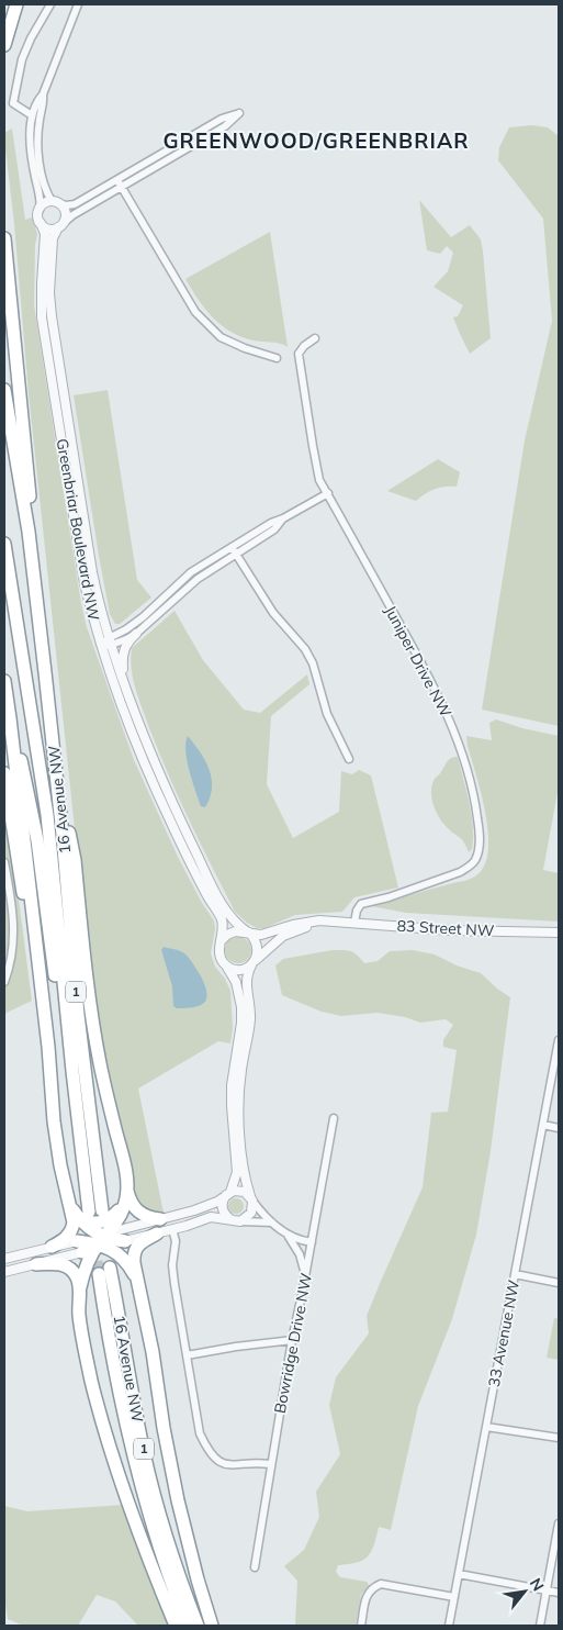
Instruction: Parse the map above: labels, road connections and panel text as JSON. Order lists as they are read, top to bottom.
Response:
{
  "streets": {
    "highway": ["16 Avenue NW", "1"],
    "street": [
      "Greenbriar Boulevard NW",
      "Juniper Drive NW",
      "83 Street NW",
      "33 Avenue NW",
      "Bowridge Drive NW"
    ]
  },
  "crossings": [
    ["Greenbriar Boulevard NW", "83 Street NW"],
    ["Juniper Drive NW", "83 Street NW"]
  ],
  "districts": ["GREENWOOD/GREENBRIAR"],
  "north": "top right"
}
